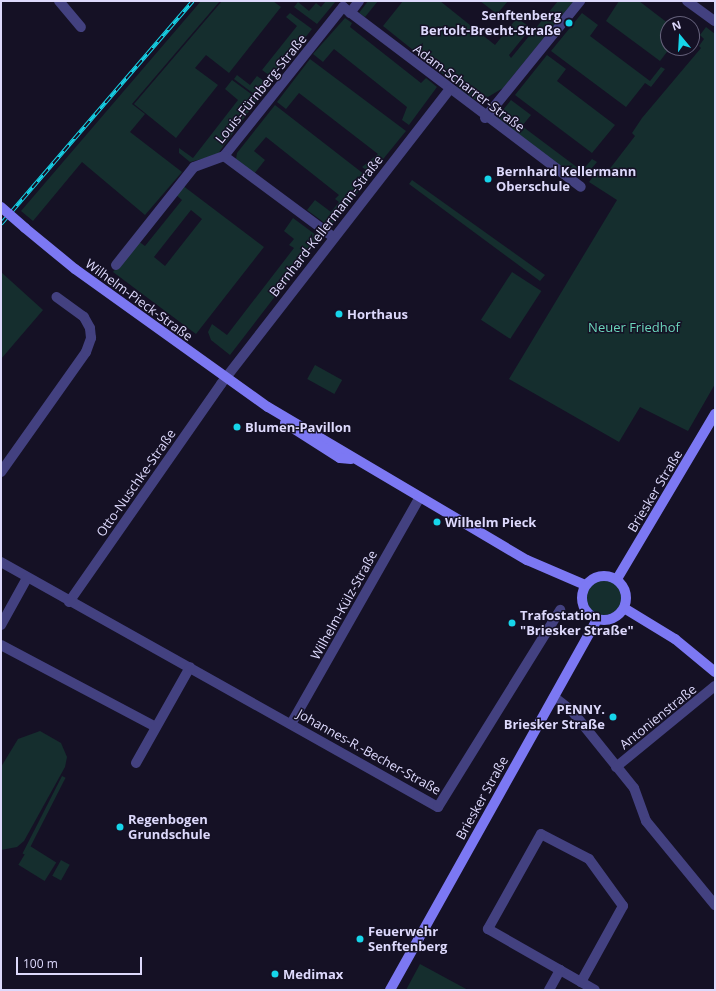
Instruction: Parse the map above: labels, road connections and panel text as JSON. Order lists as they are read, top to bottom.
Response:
{
  "streets": {
    "main road": ["Wilhelm-Pieck-Straße", "Briesker Straße"],
    "street": [
      "Adam-Scharrer-Straße",
      "Louis-Fürnberg-Straße",
      "Bernhard-Kellermann-Straße",
      "Otto-Nuschke-Straße",
      "Wilhelm-Külz-Straße",
      "Antonienstraße",
      "Johannes-R.-Becher-Straße"
    ]
  },
  "crossings": [
    ["Adam-Scharrer-Straße", "Louis-Fürnberg-Straße"],
    ["Adam-Scharrer-Straße", "Bernhard-Kellermann-Straße"],
    ["Louis-Fürnberg-Straße", "Bernhard-Kellermann-Straße"],
    ["Bernhard-Kellermann-Straße", "Wilhelm-Pieck-Straße"],
    ["Bernhard-Kellermann-Straße", "Otto-Nuschke-Straße"],
    ["Wilhelm-Pieck-Straße", "Otto-Nuschke-Straße"],
    ["Wilhelm-Pieck-Straße", "Briesker Straße"],
    ["Wilhelm-Pieck-Straße", "Wilhelm-Külz-Straße"],
    ["Otto-Nuschke-Straße", "Johannes-R.-Becher-Straße"],
    ["Wilhelm-Külz-Straße", "Johannes-R.-Becher-Straße"]
  ],
  "parks": ["Neuer Friedhof"],
  "places": [
    "Senftenberg Bertolt-Brecht-Straße",
    "Bernhard Kellermann Oberschule",
    "Horthaus",
    "Blumen-Pavillon",
    "Wilhelm Pieck",
    "Trafostation \"Briesker Straße\"",
    "PENNY. Briesker Straße",
    "Regenbogen Grundschule",
    "Feuerwehr Senftenberg",
    "Medimax"
  ],
  "scale_bar": "100 m",
  "north": "top"
}
